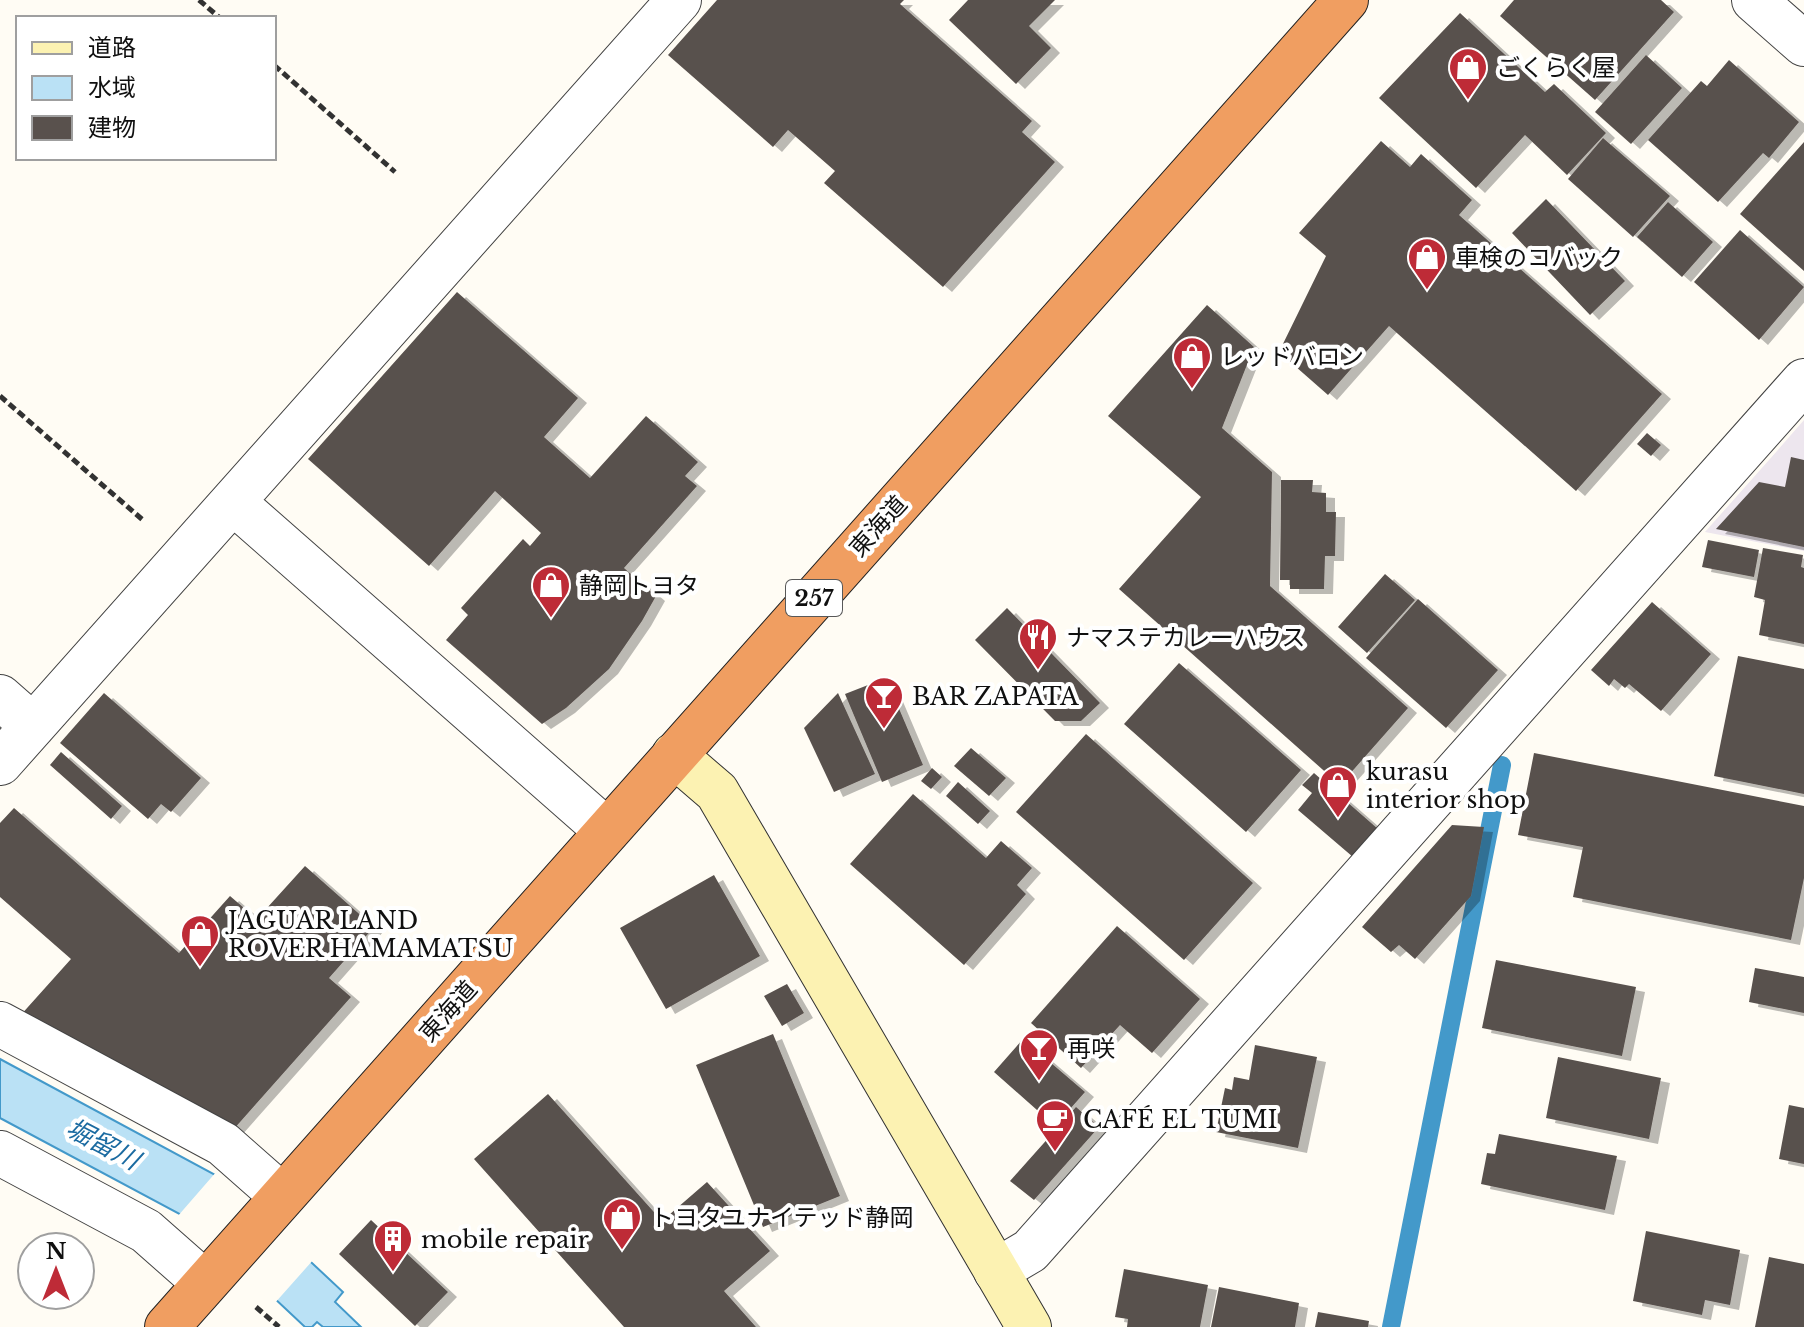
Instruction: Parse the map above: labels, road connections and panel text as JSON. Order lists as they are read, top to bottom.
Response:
{
  "streets": {
    "highway": ["東海道", "257"]
  },
  "water": ["堀留川"],
  "places": {
    "shop": [
      "ごくらく屋",
      "車検のコバック",
      "レッドバロン",
      "静岡トヨタ",
      "kurasu interior shop",
      "JAGUAR LAND ROVER HAMAMATSU",
      "トヨタユナイテッド静岡"
    ],
    "restaurant": ["ナマステカレーハウス"],
    "bar": ["BAR ZAPATA", "再咲"],
    "cafe": ["CAFÉ EL TUMI"],
    "building": ["mobile repair"]
  },
  "legend": ["道路", "水域", "建物"],
  "north": "top"
}
